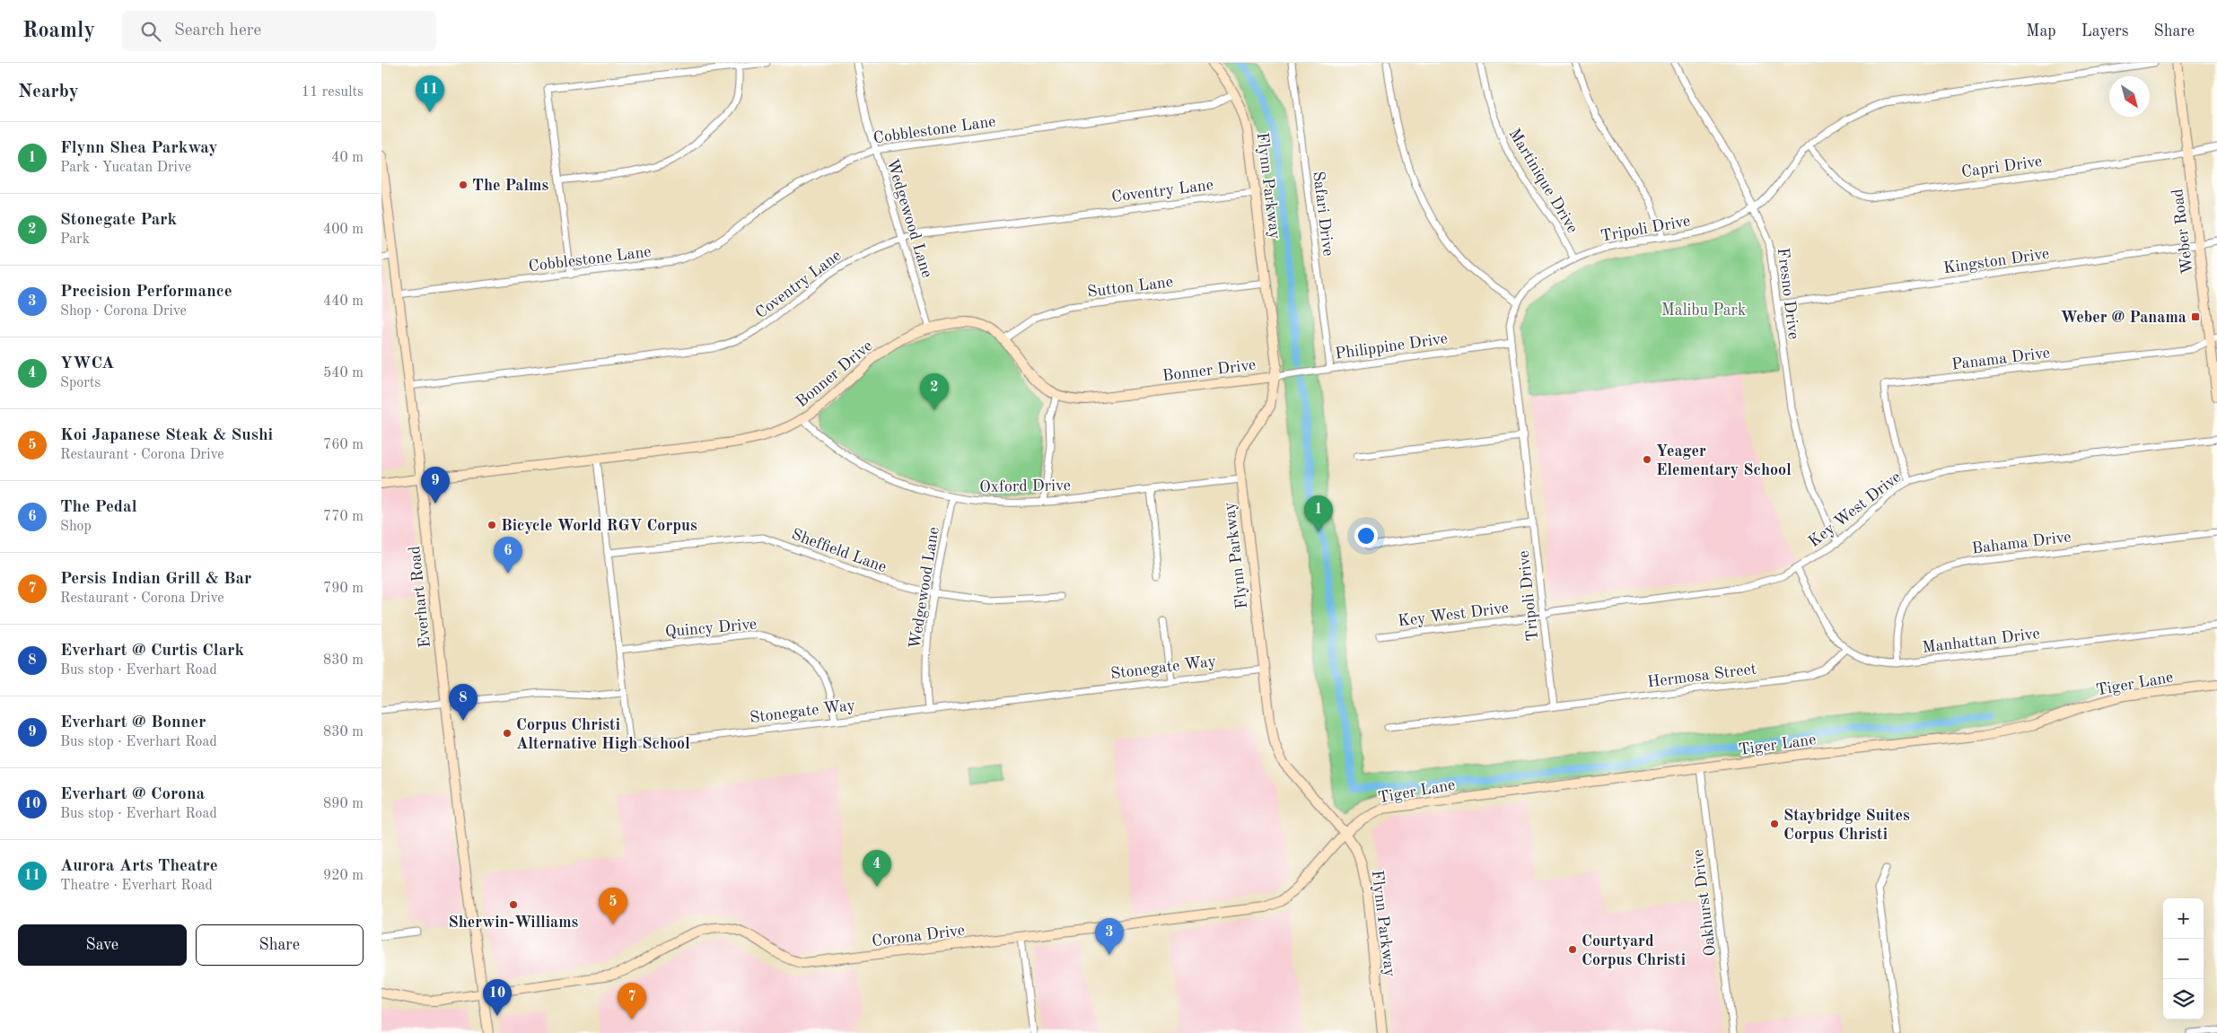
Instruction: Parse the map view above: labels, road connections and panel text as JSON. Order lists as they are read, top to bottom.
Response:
{
  "streets": {
    "street": [
      "Cobblestone Lane",
      "Capri Drive",
      "Martinique Drive",
      "Flynn Parkway",
      "Coventry Lane",
      "Safari Drive",
      "Wedgewood Lane",
      "Tripoli Drive",
      "Weber Road",
      "Kingston Drive",
      "Sutton Lane",
      "Fresno Drive",
      "Philippine Drive",
      "Panama Drive",
      "Bonner Drive",
      "Oxford Drive",
      "Key West Drive",
      "Bahama Drive",
      "Sheffield Lane",
      "Everhart Road",
      "Quincy Drive",
      "Manhattan Drive",
      "Stonegate Way",
      "Hermosa Street",
      "Tiger Lane",
      "Oakhurst Drive",
      "Corona Drive"
    ]
  },
  "crossings": [
    ["Cobblestone Lane", "Flynn Parkway"],
    ["Cobblestone Lane", "Wedgewood Lane"],
    ["Cobblestone Lane", "Everhart Road"],
    ["Capri Drive", "Tripoli Drive"],
    ["Capri Drive", "Weber Road"],
    ["Martinique Drive", "Tripoli Drive"],
    ["Flynn Parkway", "Coventry Lane"],
    ["Flynn Parkway", "Sutton Lane"],
    ["Flynn Parkway", "Philippine Drive"],
    ["Flynn Parkway", "Bonner Drive"],
    ["Flynn Parkway", "Oxford Drive"],
    ["Flynn Parkway", "Stonegate Way"],
    ["Flynn Parkway", "Tiger Lane"],
    ["Flynn Parkway", "Corona Drive"],
    ["Coventry Lane", "Wedgewood Lane"],
    ["Coventry Lane", "Everhart Road"],
    ["Safari Drive", "Philippine Drive"],
    ["Wedgewood Lane", "Bonner Drive"],
    ["Wedgewood Lane", "Oxford Drive"],
    ["Wedgewood Lane", "Sheffield Lane"],
    ["Wedgewood Lane", "Stonegate Way"],
    ["Tripoli Drive", "Fresno Drive"],
    ["Tripoli Drive", "Philippine Drive"],
    ["Tripoli Drive", "Key West Drive"],
    ["Tripoli Drive", "Hermosa Street"],
    ["Weber Road", "Kingston Drive"],
    ["Weber Road", "Panama Drive"],
    ["Kingston Drive", "Fresno Drive"],
    ["Sutton Lane", "Bonner Drive"],
    ["Fresno Drive", "Key West Drive"],
    ["Philippine Drive", "Bonner Drive"],
    ["Panama Drive", "Key West Drive"],
    ["Bonner Drive", "Oxford Drive"],
    ["Bonner Drive", "Everhart Road"],
    ["Bonner Drive", "Stonegate Way"],
    ["Key West Drive", "Manhattan Drive"],
    ["Bahama Drive", "Manhattan Drive"],
    ["Sheffield Lane", "Stonegate Way"],
    ["Everhart Road", "Corona Drive"],
    ["Quincy Drive", "Stonegate Way"],
    ["Manhattan Drive", "Hermosa Street"],
    ["Tiger Lane", "Oakhurst Drive"],
    ["Tiger Lane", "Corona Drive"]
  ],
  "parks": ["Malibu Park"],
  "places": {
    "other": [
      "The Palms",
      "Yeager Elementary School",
      "Bicycle World RGV Corpus",
      "Corpus Christi Alternative High School",
      "Staybridge Suites Corpus Christi",
      "Sherwin-Williams",
      "Courtyard Corpus Christi"
    ],
    "transit": ["Weber @ Panama"]
  },
  "north": "bottom right",
  "page": {
    "header": "Roamly",
    "search": "Search here",
    "nav": ["Map", "Layers", "Share"],
    "heading": ["Nearby", "11 results"],
    "pins": [
      "11",
      "2",
      "9",
      "1",
      "6",
      "8",
      "4",
      "5",
      "3",
      "10",
      "7"
    ],
    "list": [
      {
        "mark": "1",
        "name": "Flynn Shea Parkway",
        "note": "Park · Yucatan Drive",
        "value": "40 m"
      },
      {
        "mark": "2",
        "name": "Stonegate Park",
        "note": "Park",
        "value": "400 m"
      },
      {
        "mark": "3",
        "name": "Precision Performance",
        "note": "Shop · Corona Drive",
        "value": "440 m"
      },
      {
        "mark": "4",
        "name": "YWCA",
        "note": "Sports",
        "value": "540 m"
      },
      {
        "mark": "5",
        "name": "Koi Japanese Steak & Sushi",
        "note": "Restaurant · Corona Drive",
        "value": "760 m"
      },
      {
        "mark": "6",
        "name": "The Pedal",
        "note": "Shop",
        "value": "770 m"
      },
      {
        "mark": "7",
        "name": "Persis Indian Grill & Bar",
        "note": "Restaurant · Corona Drive",
        "value": "790 m"
      },
      {
        "mark": "8",
        "name": "Everhart @ Curtis Clark",
        "note": "Bus stop · Everhart Road",
        "value": "830 m"
      },
      {
        "mark": "9",
        "name": "Everhart @ Bonner",
        "note": "Bus stop · Everhart Road",
        "value": "830 m"
      },
      {
        "mark": "10",
        "name": "Everhart @ Corona",
        "note": "Bus stop · Everhart Road",
        "value": "890 m"
      },
      {
        "mark": "11",
        "name": "Aurora Arts Theatre",
        "note": "Theatre · Everhart Road",
        "value": "920 m"
      }
    ],
    "map_buttons": ["+", "−"],
    "buttons": ["Save", "Share"]
  }
}
